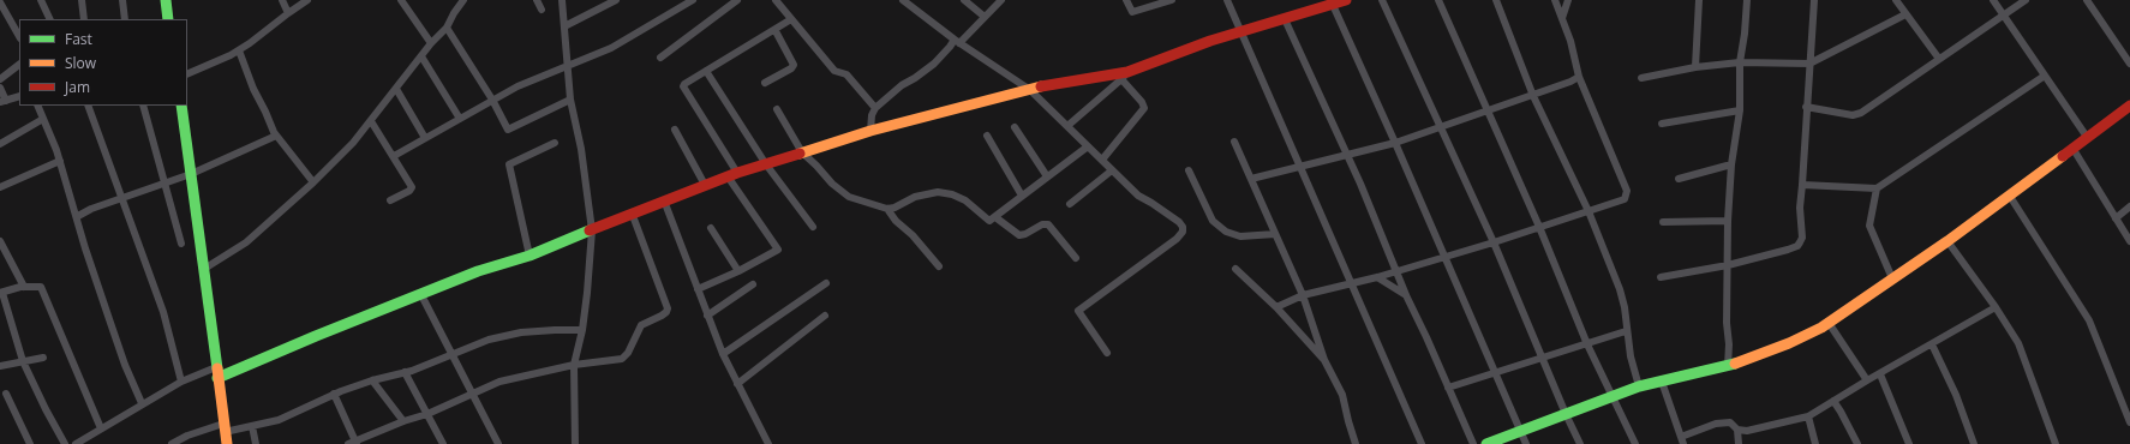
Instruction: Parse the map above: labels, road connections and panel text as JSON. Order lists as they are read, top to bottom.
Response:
{
  "legend": ["Fast", "Slow", "Jam"]
}
